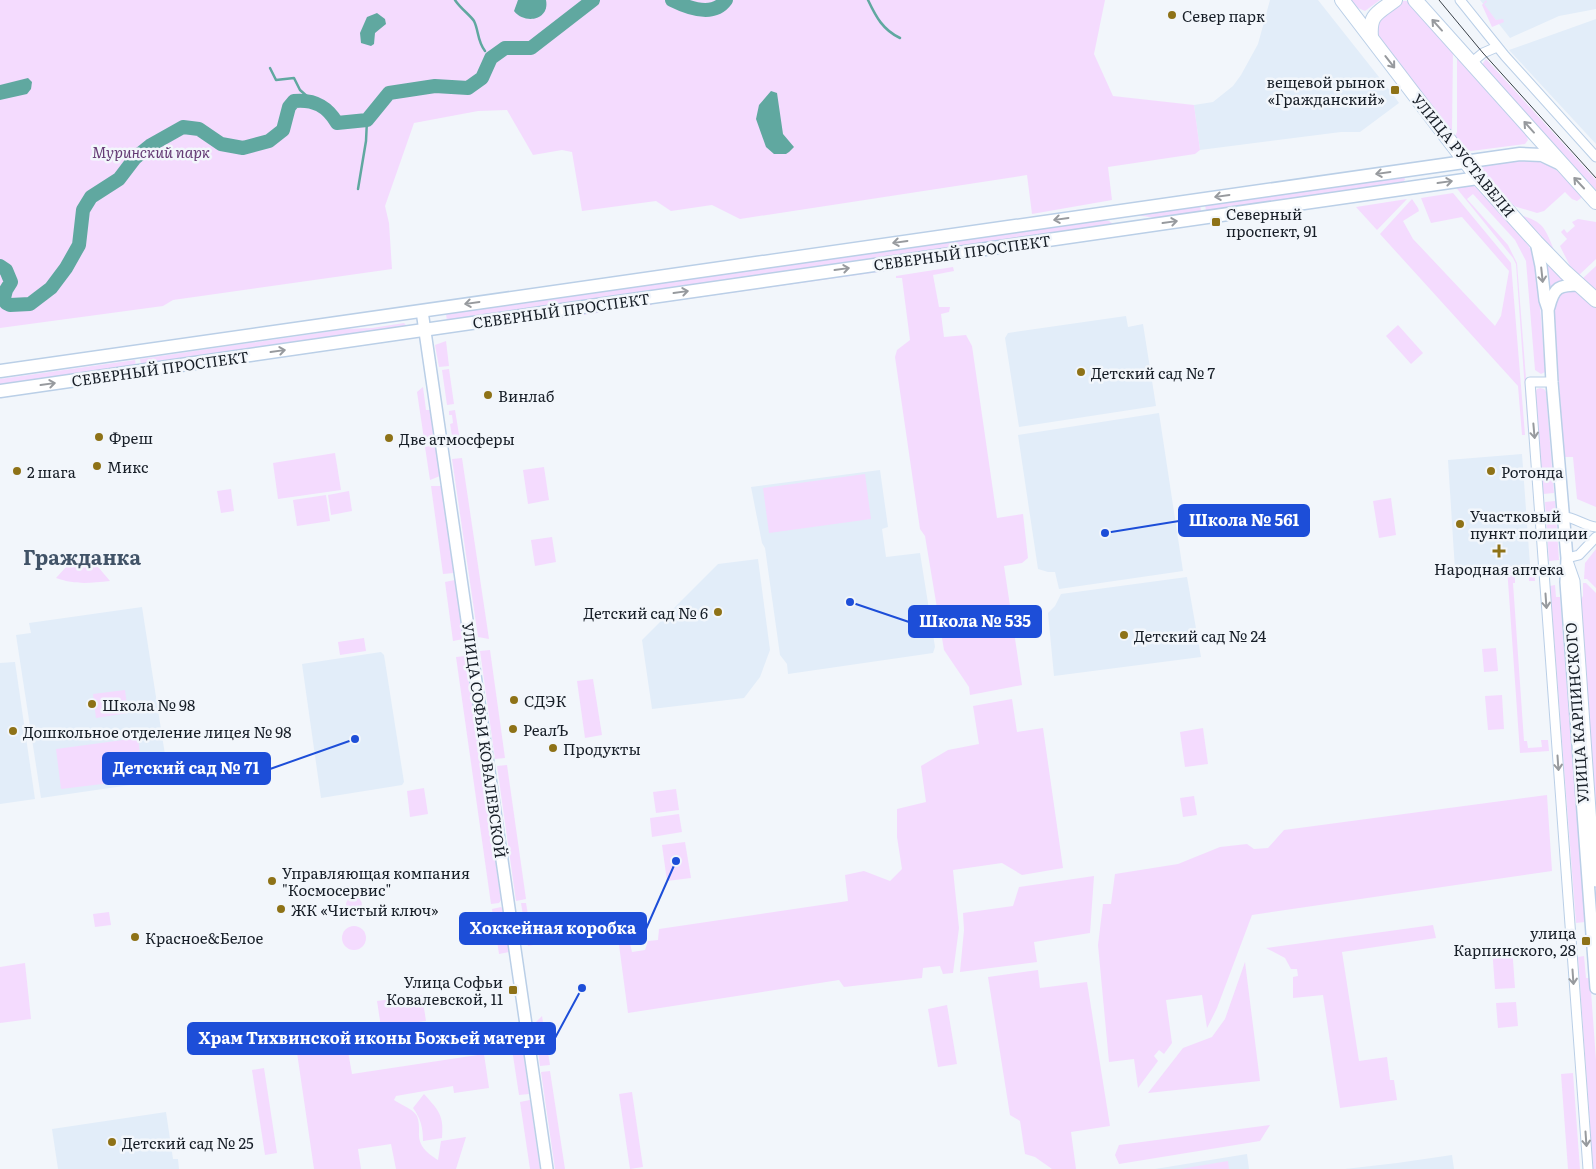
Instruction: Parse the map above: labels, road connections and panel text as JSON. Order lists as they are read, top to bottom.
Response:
{
  "streets": {
    "main road": ["УЛИЦА РУСТАВЕЛИ", "СЕВЕРНЫЙ ПРОСПЕКТ"],
    "street": ["УЛИЦА КАРПИНСКОГО", "УЛИЦА СОФЬИ КОВАЛЕВСКОЙ"]
  },
  "crossings": [
    ["УЛИЦА РУСТАВЕЛИ", "СЕВЕРНЫЙ ПРОСПЕКТ"],
    ["УЛИЦА РУСТАВЕЛИ", "УЛИЦА КАРПИНСКОГО"],
    ["СЕВЕРНЫЙ ПРОСПЕКТ", "УЛИЦА СОФЬИ КОВАЛЕВСКОЙ"]
  ],
  "districts": ["Гражданка"],
  "parks": ["Муринский парк"],
  "places": {
    "other": [
      "Север парк",
      "Детский сад № 7",
      "Винлаб",
      "Фреш",
      "Две атмосферы",
      "Микс",
      "2 шага",
      "Ротонда",
      "Участковый пункт полиции",
      "Школа № 561",
      "Школа № 535",
      "Детский сад № 6",
      "Детский сад № 24",
      "СДЭК",
      "Школа № 98",
      "РеалЪ",
      "Дошкольное отделение лицея № 98",
      "Детский сад № 71",
      "Продукты",
      "Хоккейная коробка",
      "Управляющая компания \"Космосервис\"",
      "ЖК «Чистый ключ»",
      "Красное&Белое",
      "Храм Тихвинской иконы Божьей матери",
      "Детский сад № 25"
    ],
    "transit": [
      "вещевой рынок «Гражданский»",
      "Северный проспект, 91",
      "улица Карпинского, 28",
      "Улица Софьи Ковалевской, 11"
    ],
    "health": ["Народная аптека"]
  }
}
